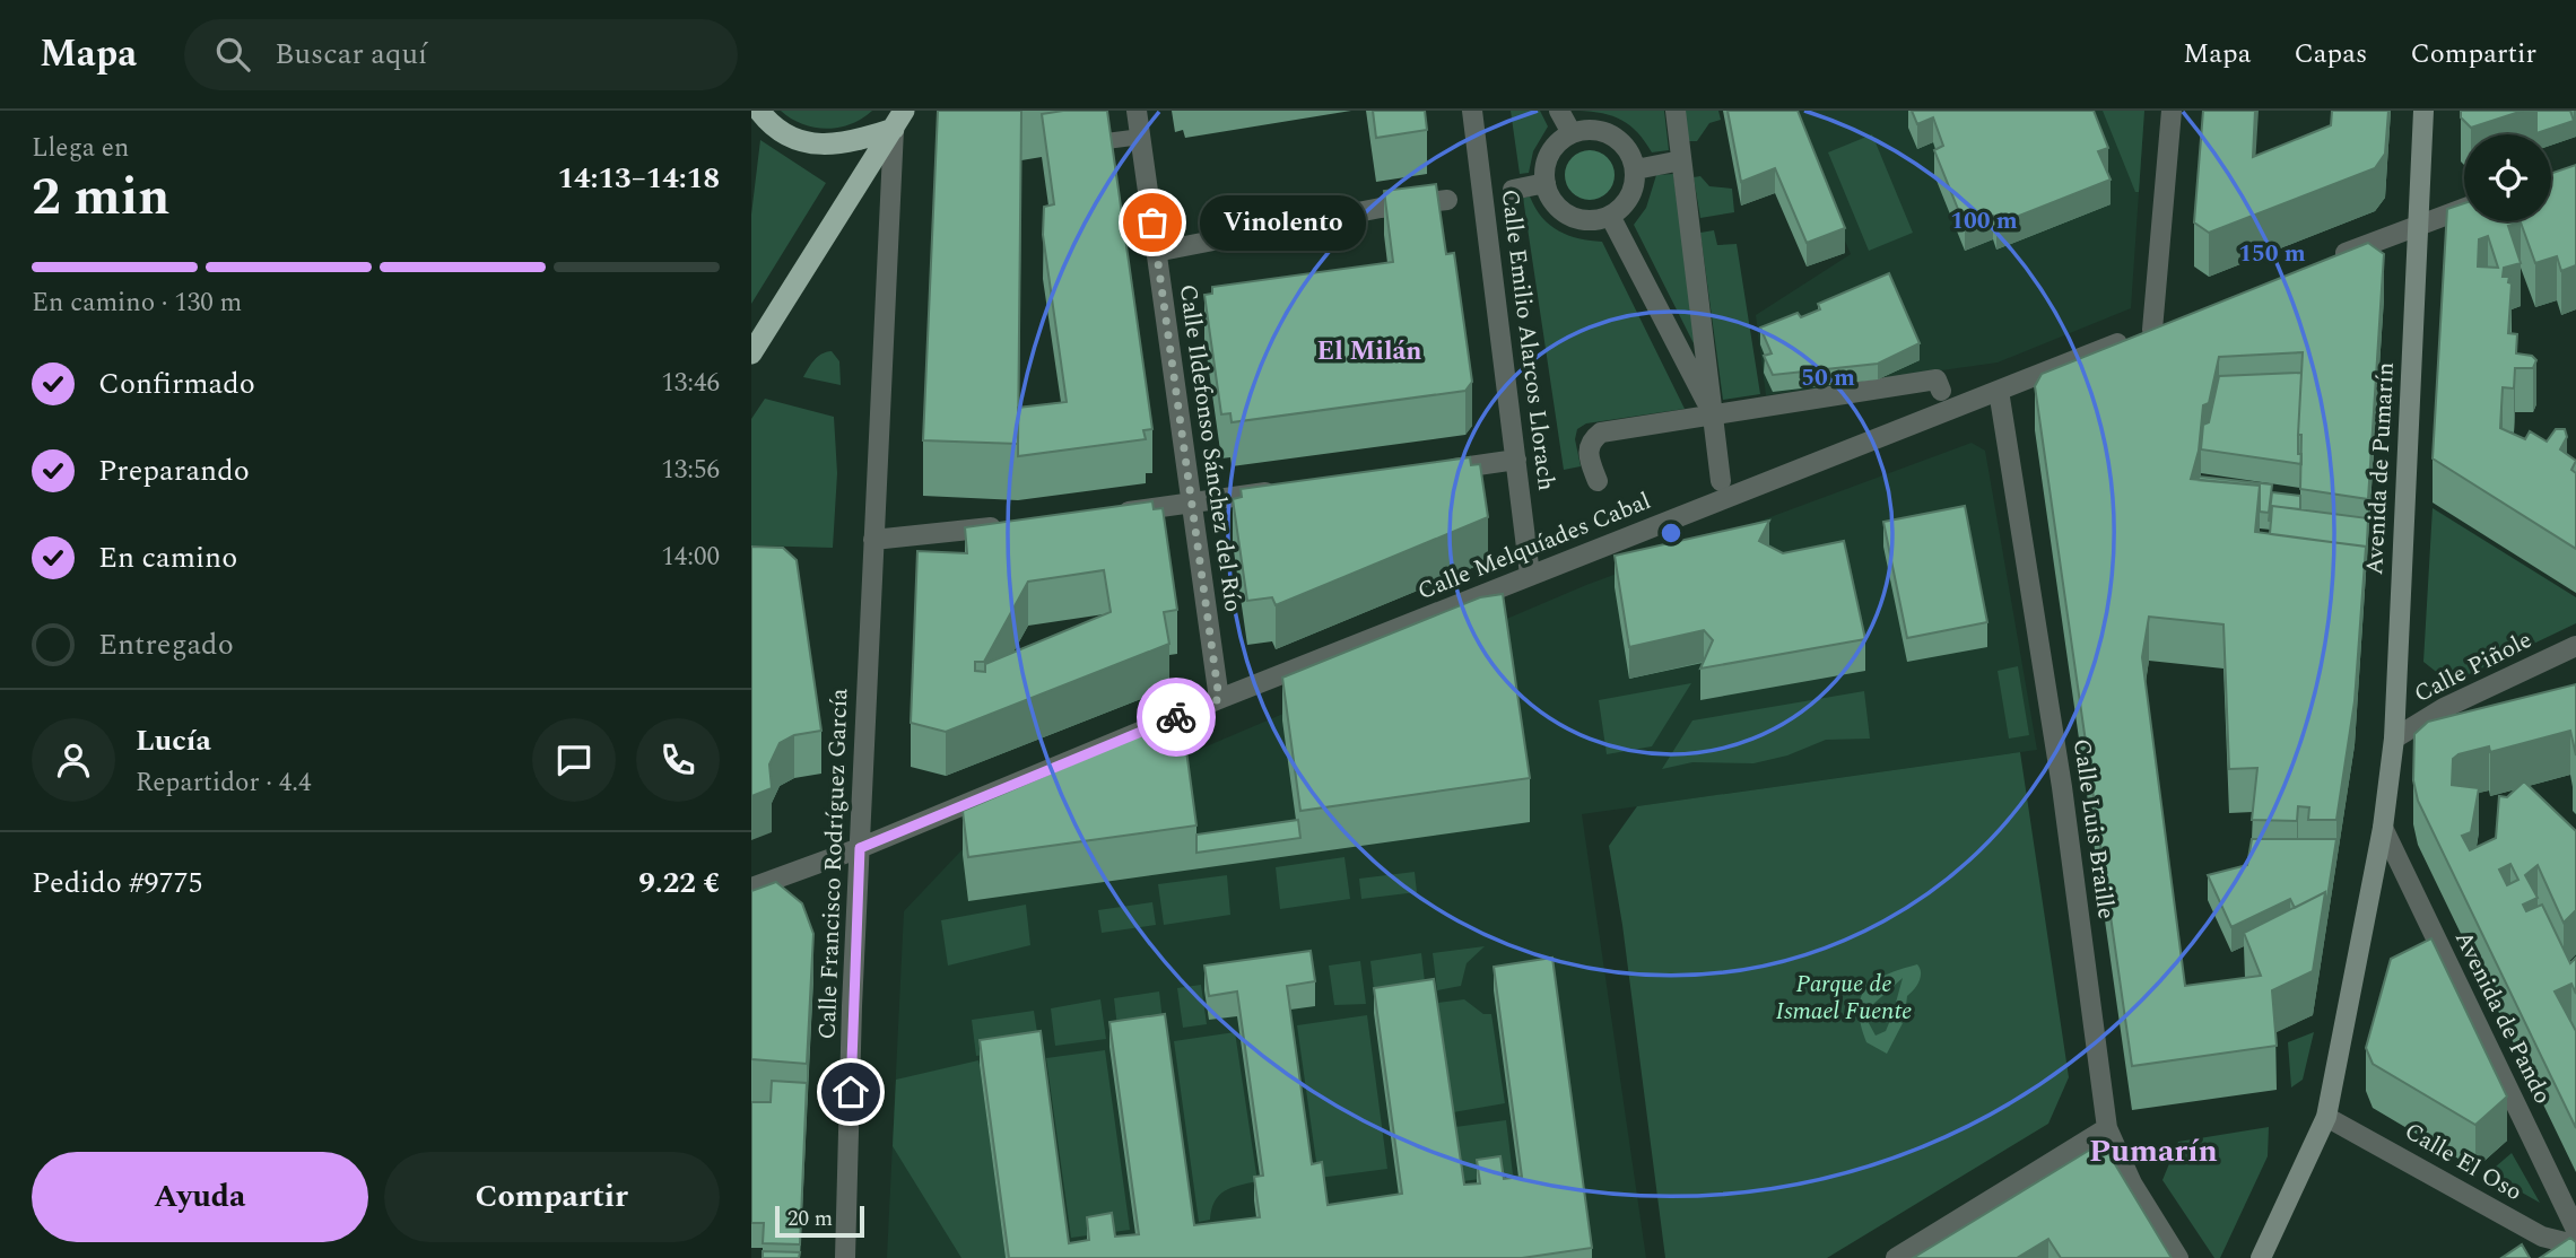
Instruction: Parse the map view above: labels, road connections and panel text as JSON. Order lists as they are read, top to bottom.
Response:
{
  "streets": {
    "main road": ["Avenida de Pumarín"],
    "street": [
      "Calle Emilio Alarcos Llorach",
      "Calle Ildefonso Sánchez del Río",
      "Calle Melquíades Cabal",
      "Calle Piñole",
      "Calle Luis Braille",
      "Calle Francisco Rodríguez García",
      "Avenida de Pando",
      "Calle El Oso"
    ]
  },
  "crossings": [
    ["Calle Emilio Alarcos Llorach", "Calle Melquíades Cabal"],
    ["Calle Ildefonso Sánchez del Río", "Calle Melquíades Cabal"],
    ["Avenida de Pumarín", "Calle Piñole"],
    ["Avenida de Pumarín", "Avenida de Pando"],
    ["Avenida de Pumarín", "Calle El Oso"],
    ["Calle Melquíades Cabal", "Calle Luis Braille"],
    ["Calle Melquíades Cabal", "Calle Francisco Rodríguez García"]
  ],
  "districts": ["El Milán", "Pumarín"],
  "parks": ["Parque de Ismael Fuente"],
  "places": ["Vinolento"],
  "scale_bar": "20 m",
  "page": {
    "header": "Mapa",
    "search": "Buscar aquí",
    "nav": ["Mapa", "Capas", "Compartir"],
    "heading": ["2 min", "Llega en", "14:13–14:18"],
    "panel": [
      "Lucía",
      "Repartidor · 4.4",
      "Pedido #9775",
      "9.22 €"
    ],
    "bubble": "Vinolento",
    "bar": "En camino · 130 m",
    "list": [
      ["Confirmado", "13:46"],
      ["Preparando", "13:56"],
      ["En camino", "14:00"],
      "Entregado"
    ],
    "buttons": ["Ayuda", "Compartir"],
    "scale": "20 m"
  },
  "rings": ["100 m", "150 m", "50 m"]
}
